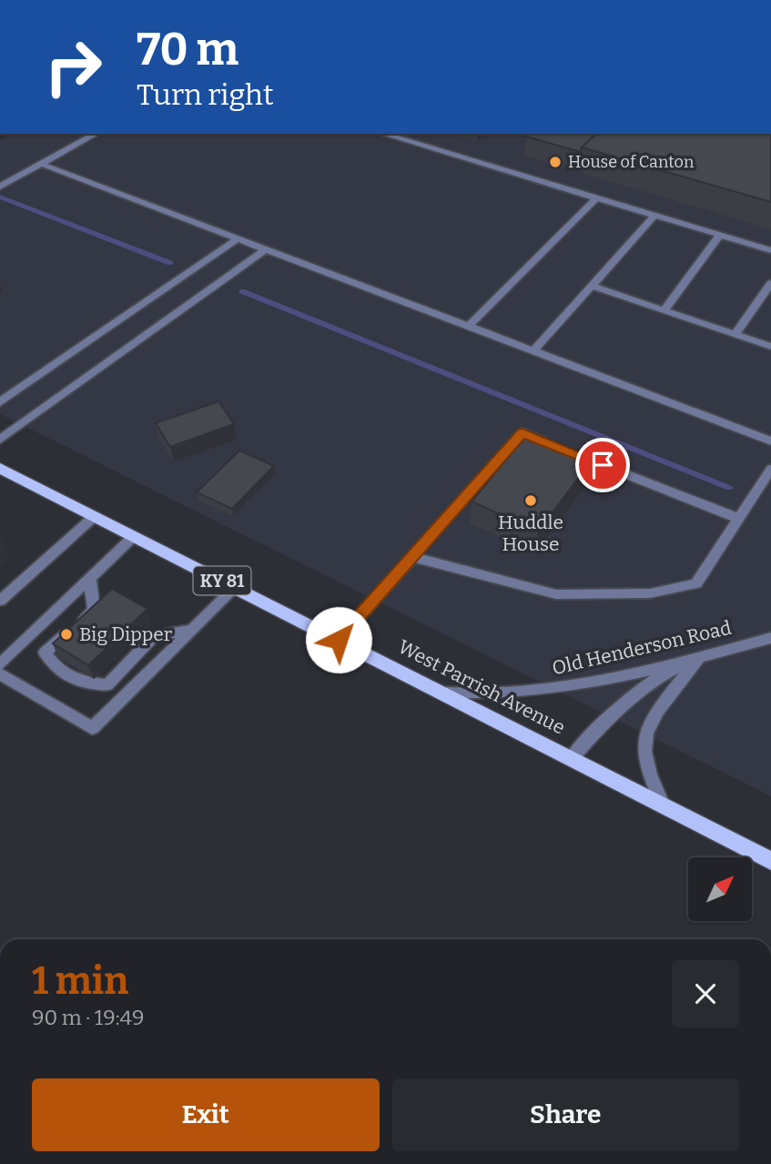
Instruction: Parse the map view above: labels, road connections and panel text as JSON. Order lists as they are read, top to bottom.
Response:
{
  "streets": {
    "main road": ["KY 81", "West Parrish Avenue"],
    "street": ["Old Henderson Road"]
  },
  "crossings": [
    ["Old Henderson Road", "West Parrish Avenue"]
  ],
  "places": ["House of Canton", "Huddle House", "Big Dipper"],
  "north": "top right",
  "page": {
    "turn": ["70 m", "Turn right"],
    "heading": ["1 min", "90 m · 19:49"],
    "buttons": ["Exit", "Share"]
  }
}
